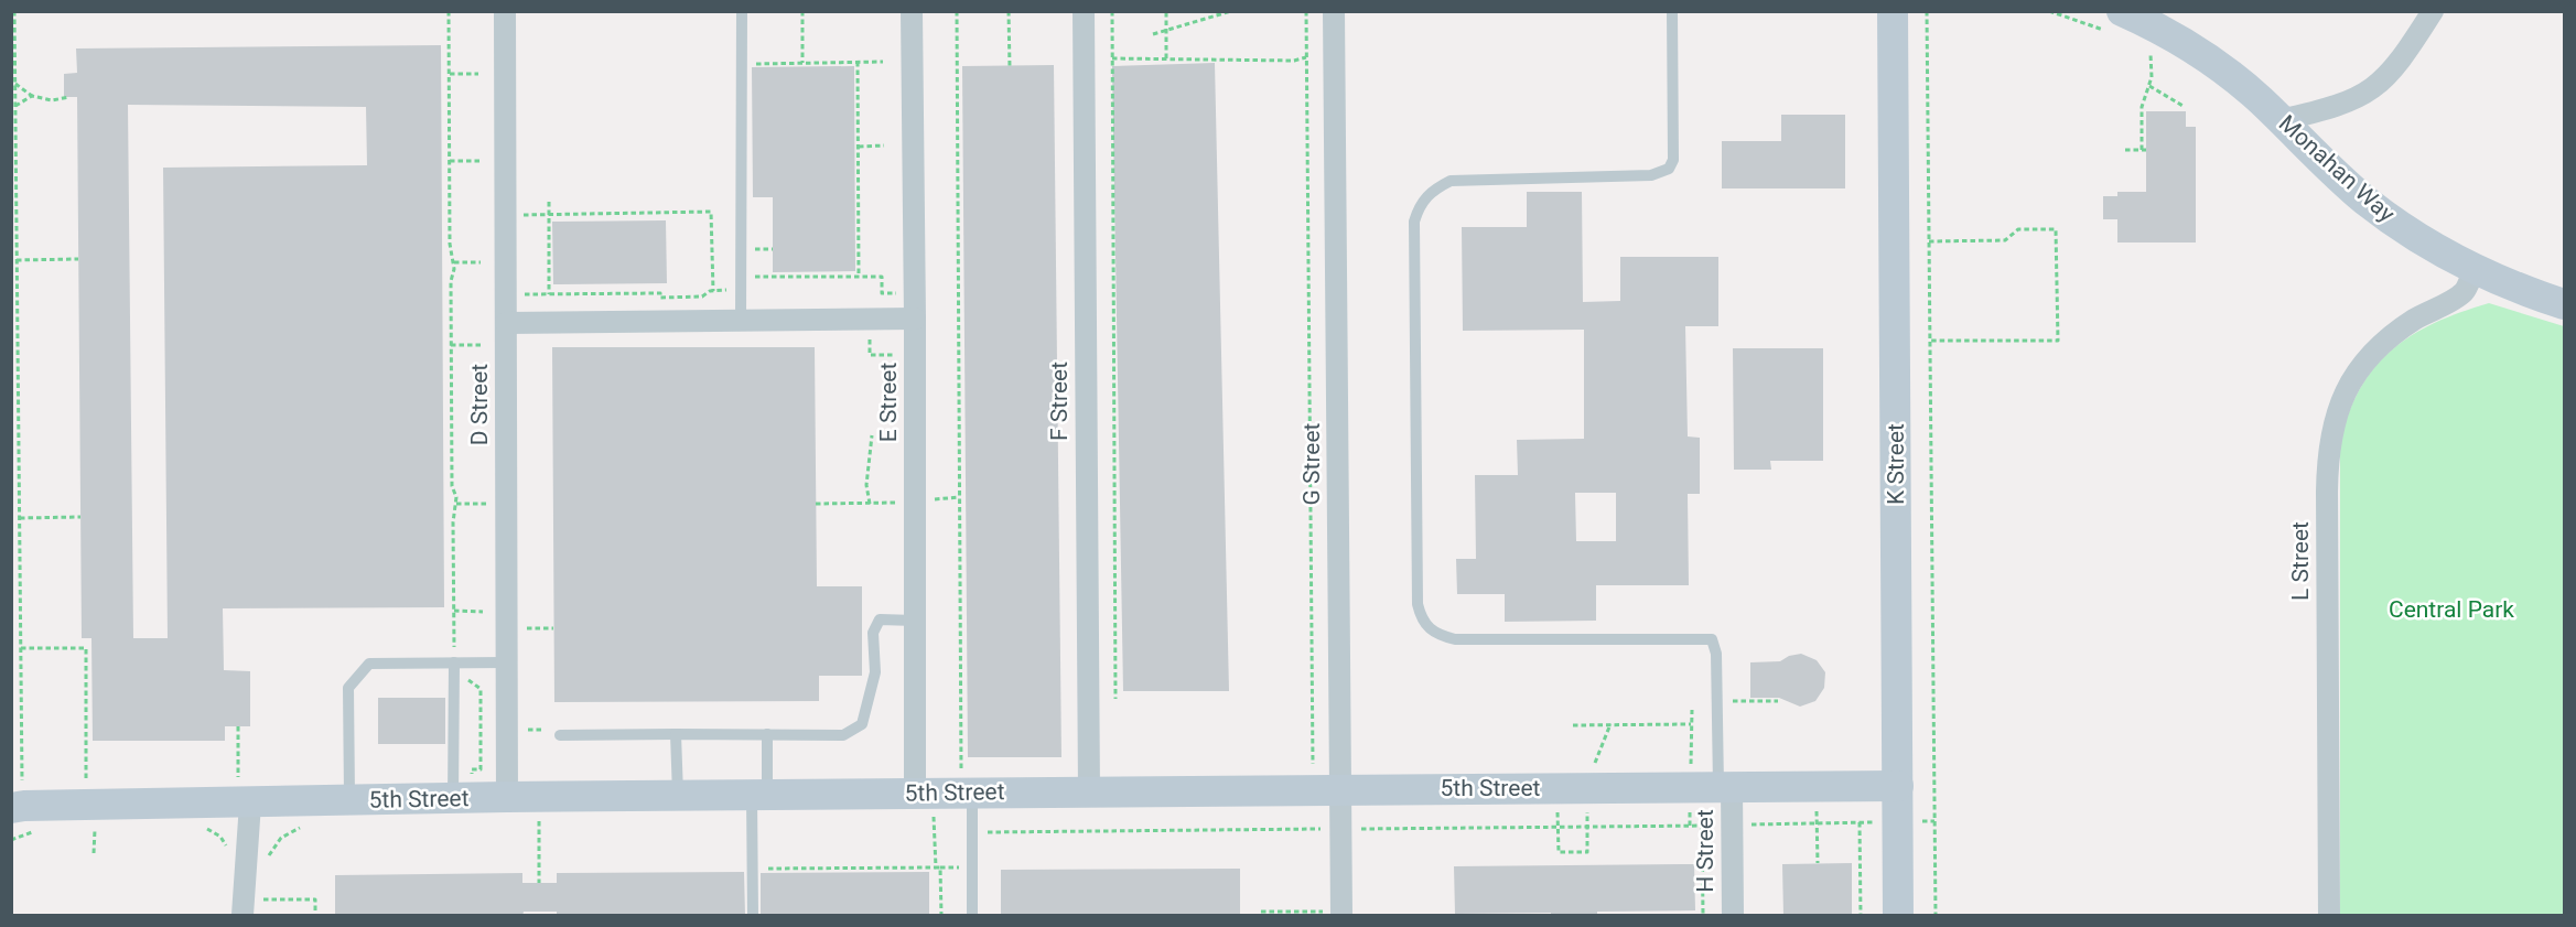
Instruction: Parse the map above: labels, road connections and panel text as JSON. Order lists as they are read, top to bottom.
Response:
{
  "streets": {
    "street": [
      "Monahan Way",
      "F Street",
      "E Street",
      "D Street",
      "G Street",
      "K Street",
      "L Street",
      "5th Street",
      "H Street"
    ]
  },
  "crossings": [
    ["Monahan Way", "L Street"],
    ["F Street", "5th Street"],
    ["E Street", "5th Street"],
    ["D Street", "5th Street"],
    ["G Street", "5th Street"],
    ["K Street", "5th Street"],
    ["5th Street", "H Street"]
  ],
  "parks": ["Central Park"]
}
